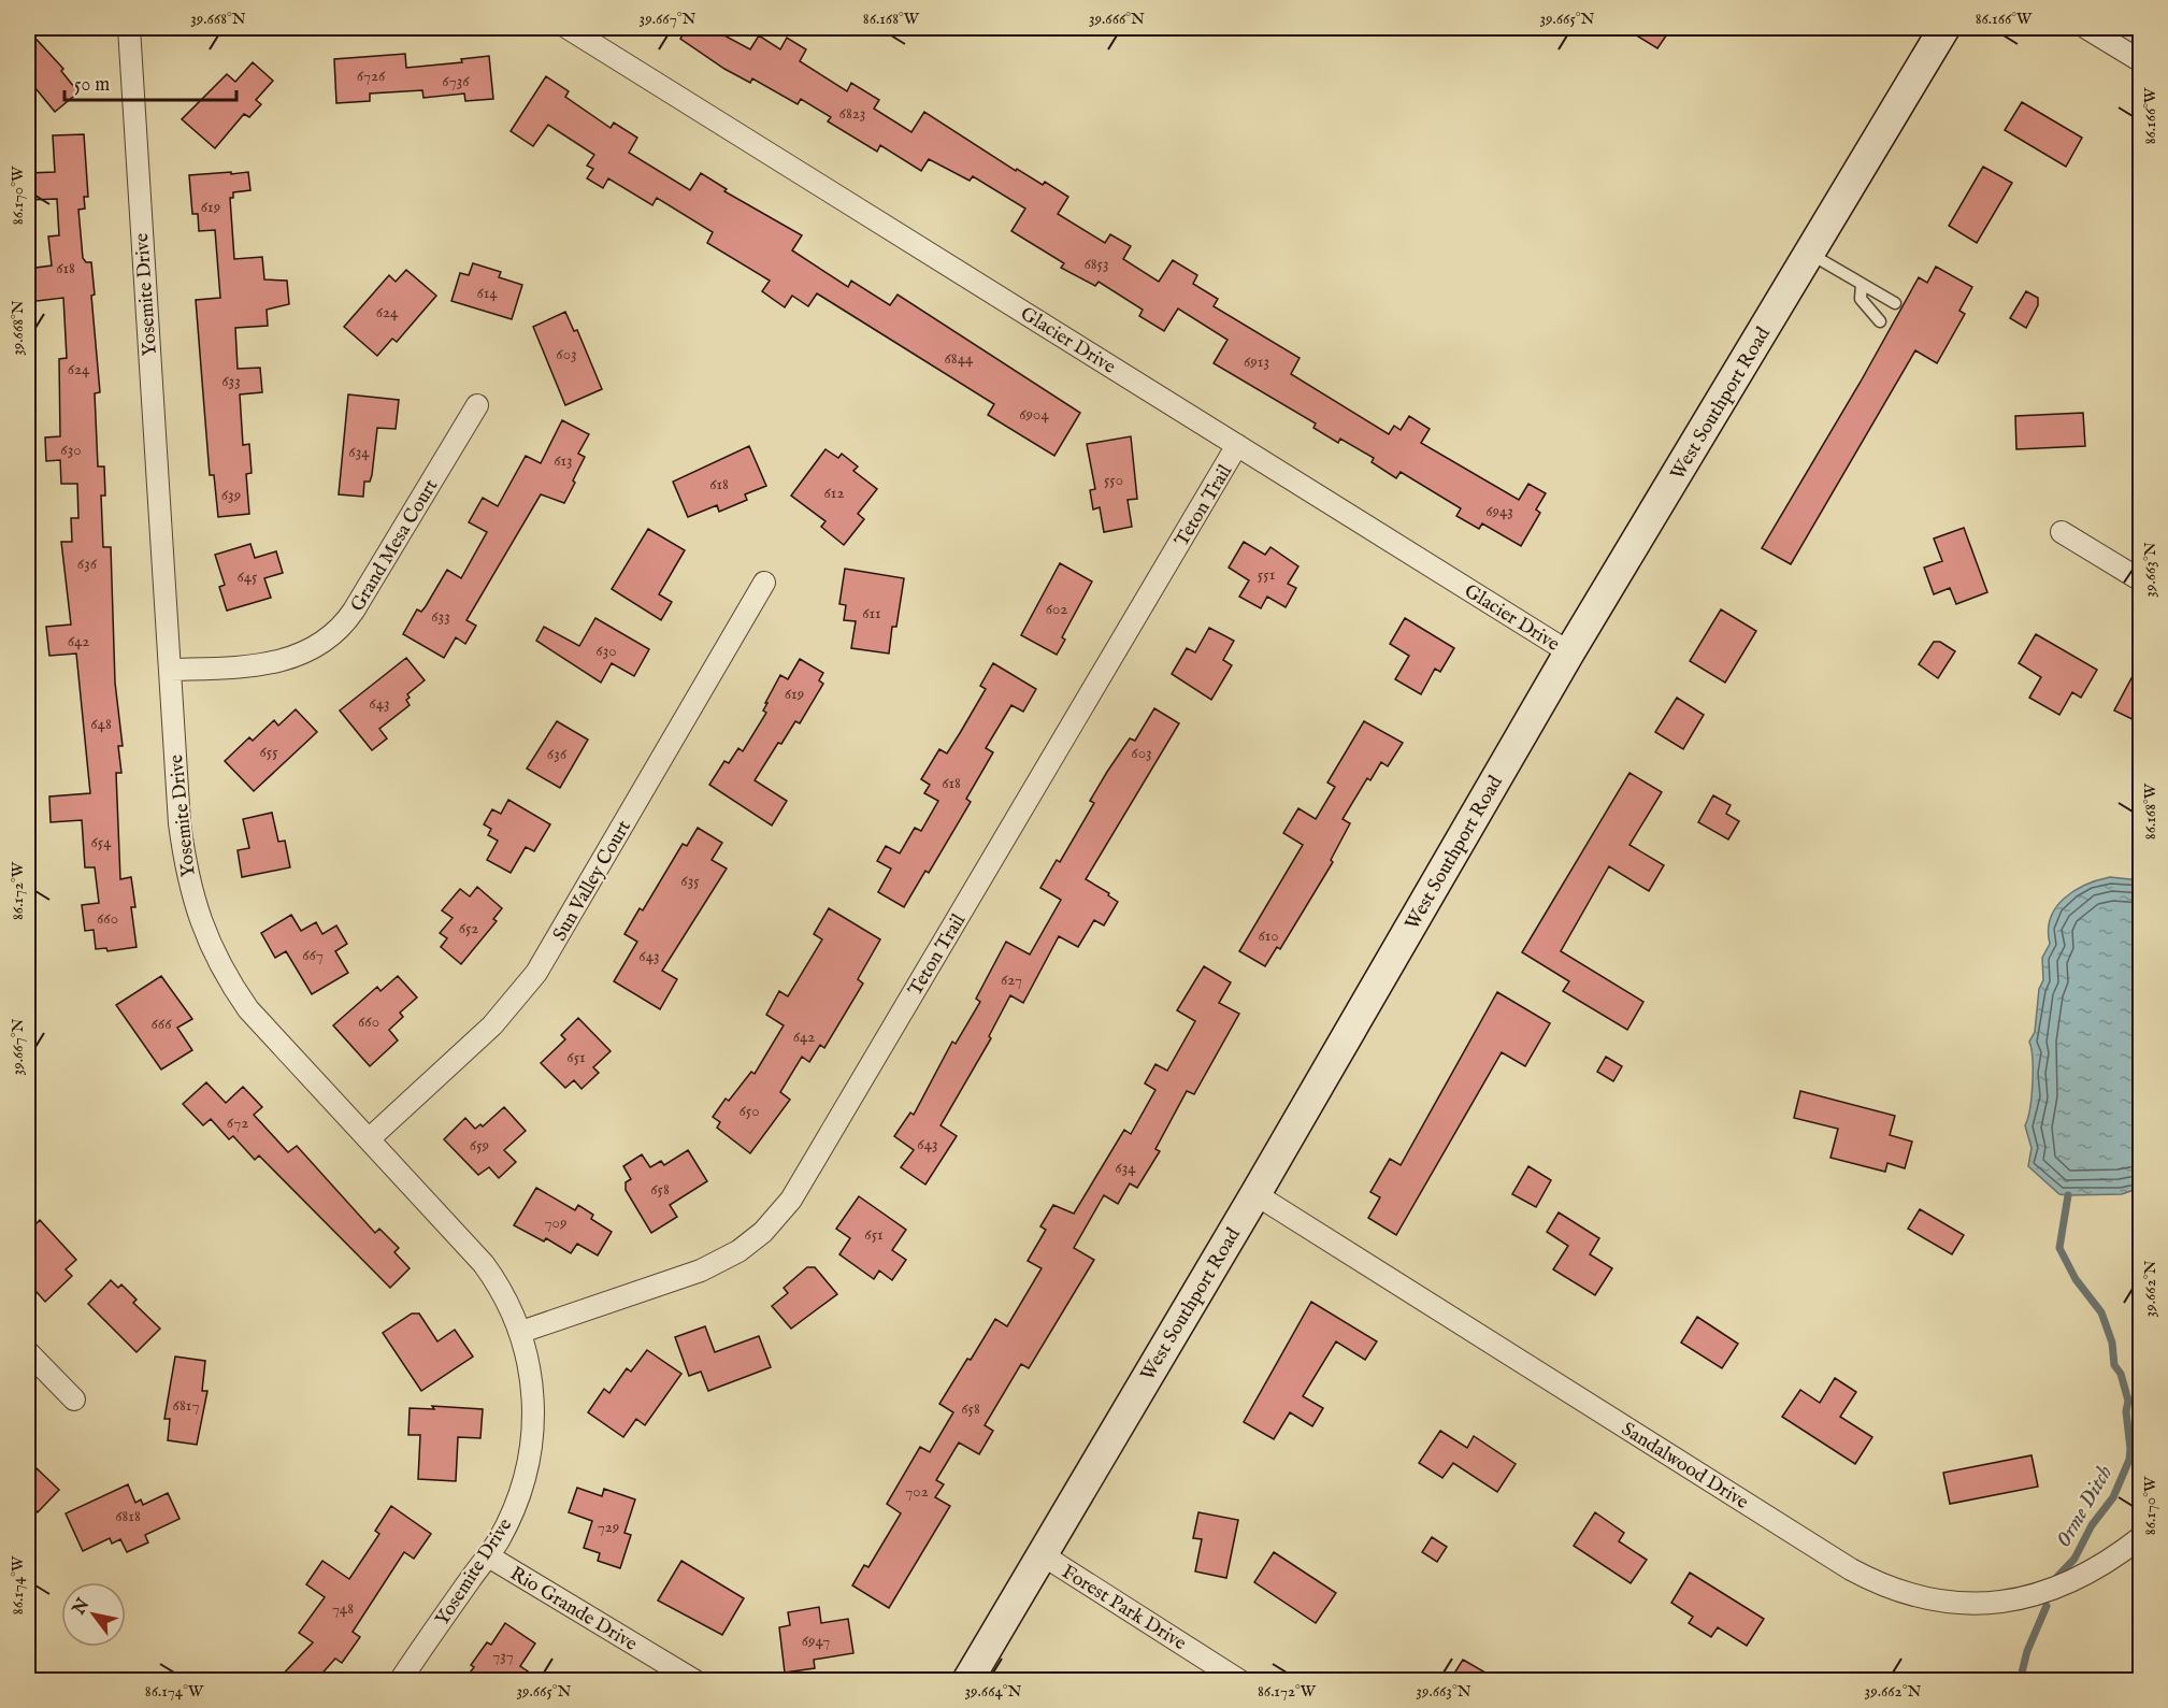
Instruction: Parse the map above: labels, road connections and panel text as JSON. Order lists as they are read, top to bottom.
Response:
{
  "streets": {
    "main road": ["West Southport Road"],
    "street": [
      "Yosemite Drive",
      "Glacier Drive",
      "Teton Trail",
      "Grand Mesa Court",
      "Sun Valley Court",
      "Sandalwood Drive",
      "Forest Park Drive",
      "Rio Grande Drive"
    ]
  },
  "crossings": [
    ["Yosemite Drive", "Teton Trail"],
    ["Yosemite Drive", "Grand Mesa Court"],
    ["Yosemite Drive", "Sun Valley Court"],
    ["Yosemite Drive", "Rio Grande Drive"],
    ["Glacier Drive", "West Southport Road"],
    ["Glacier Drive", "Teton Trail"],
    ["West Southport Road", "Sandalwood Drive"],
    ["West Southport Road", "Forest Park Drive"]
  ],
  "water": ["Orme Ditch"],
  "house_numbers": [
    "6726",
    "6736",
    "6823",
    "619",
    "6853",
    "618",
    "614",
    "624",
    "603",
    "6844",
    "6913",
    "624",
    "633",
    "6904",
    "630",
    "634",
    "613",
    "550",
    "618",
    "612",
    "639",
    "6943",
    "636",
    "551",
    "645",
    "602",
    "611",
    "633",
    "642",
    "630",
    "619",
    "643",
    "648",
    "655",
    "603",
    "636",
    "618",
    "654",
    "635",
    "660",
    "652",
    "610",
    "667",
    "643",
    "627",
    "660",
    "666",
    "642",
    "651",
    "650",
    "672",
    "643",
    "659",
    "634",
    "658",
    "709",
    "651",
    "6817",
    "658",
    "702",
    "6818",
    "729",
    "748",
    "6947",
    "737"
  ],
  "scale_bar": "50 m",
  "north": "top left",
  "coordinates": [
    "39.668°N",
    "39.667°N",
    "86.168°W",
    "39.666°N",
    "39.665°N",
    "86.166°W",
    "86.170°W",
    "39.663°N",
    "86.172°W",
    "39.662°N",
    "86.174°W",
    "39.664°N"
  ]
}
